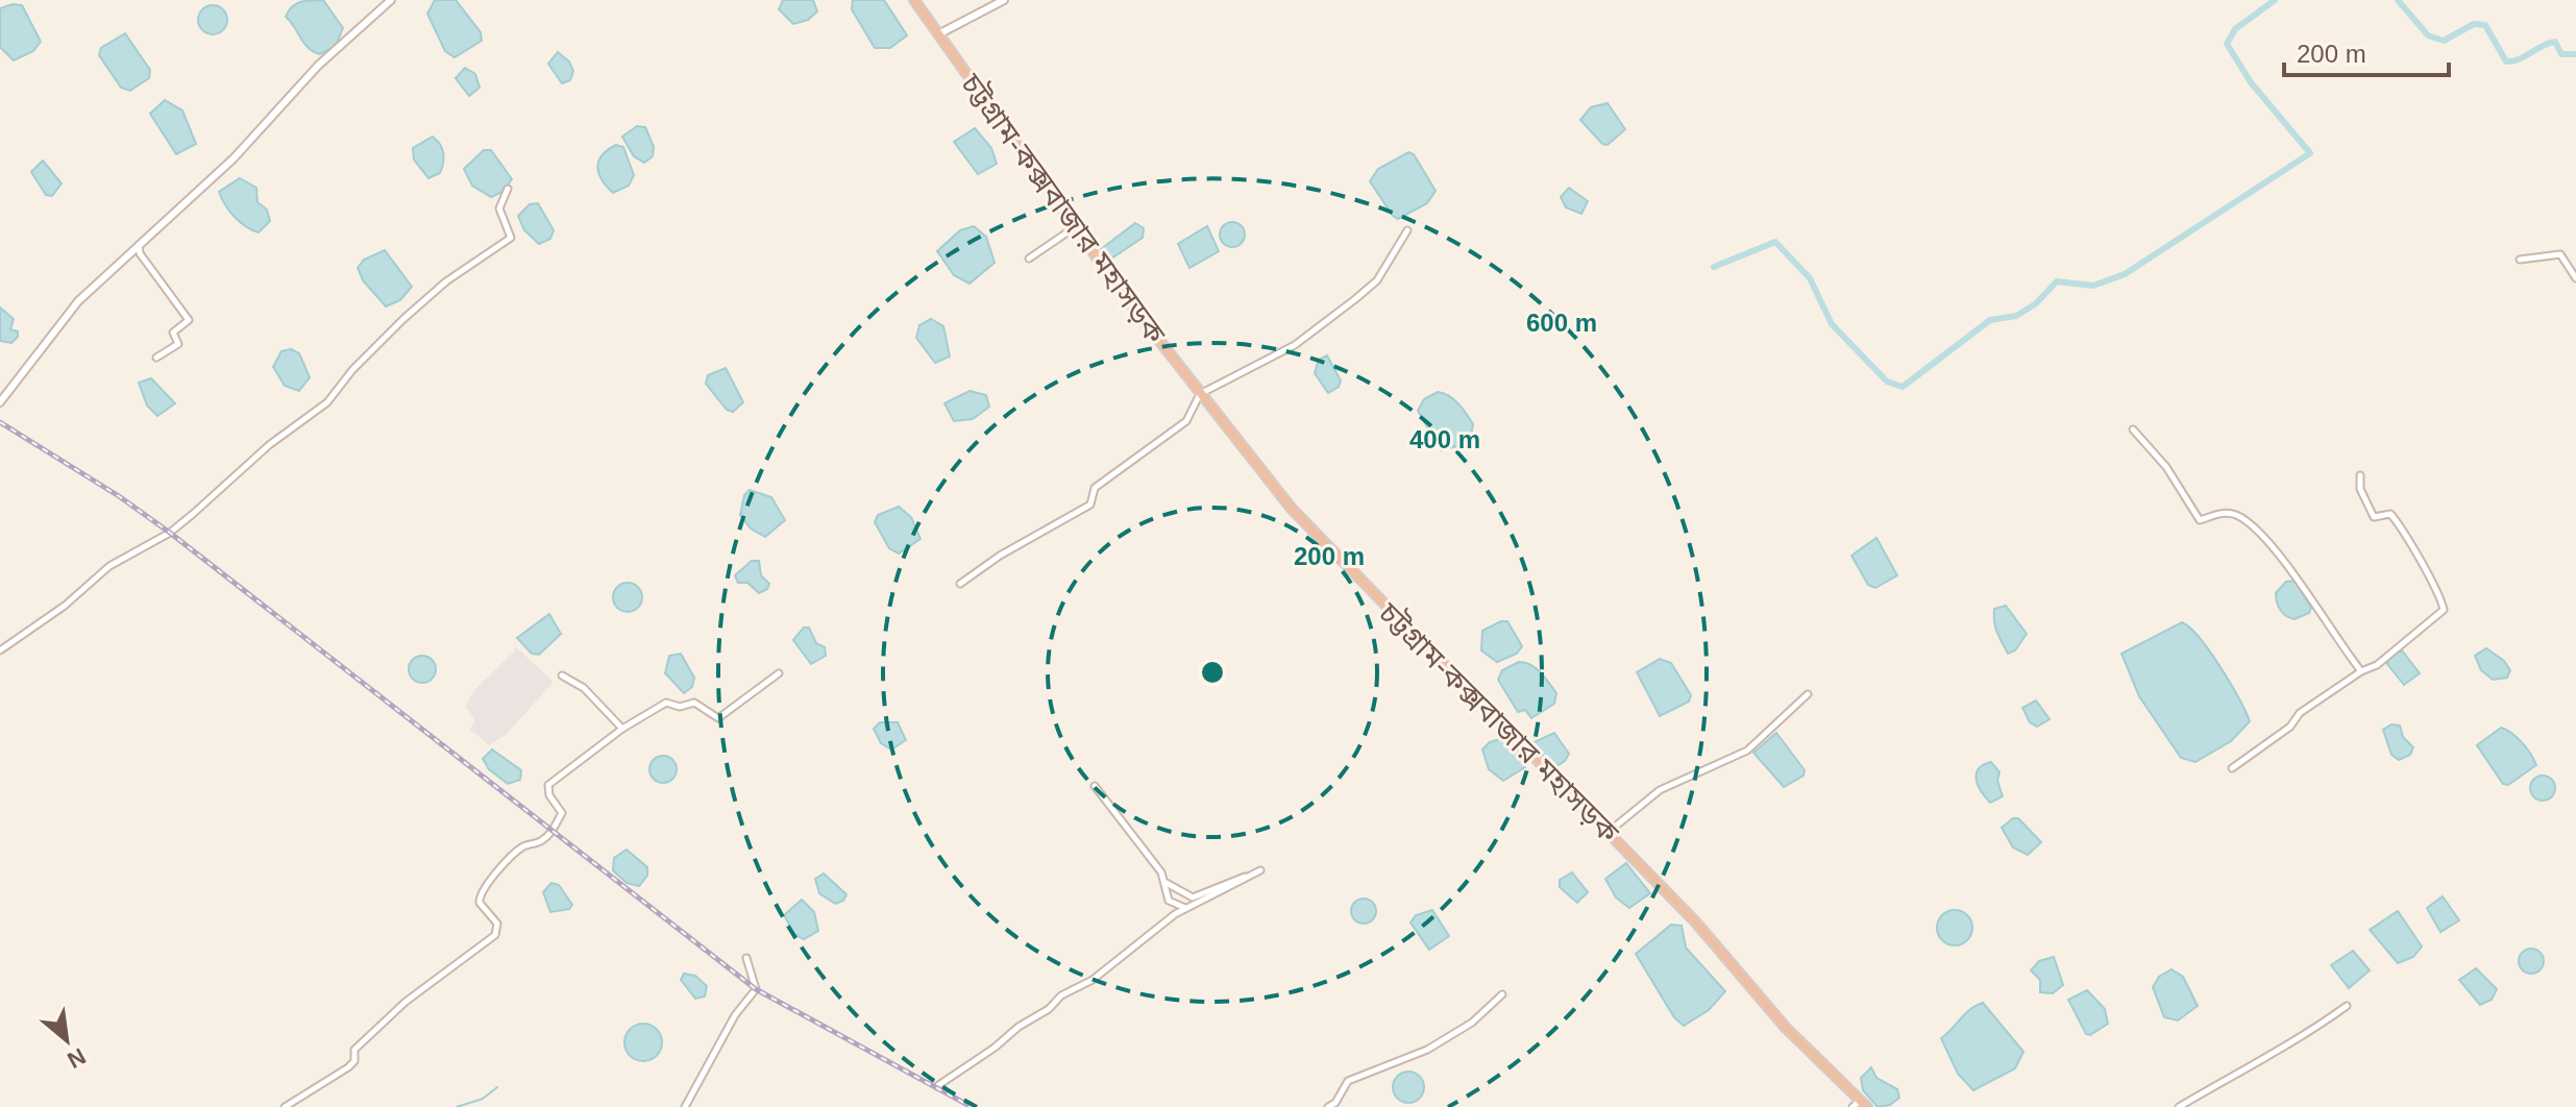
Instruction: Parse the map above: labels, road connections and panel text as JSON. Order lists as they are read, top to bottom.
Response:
{
  "streets": {
    "highway": ["চট্টগ্রাম-কক্সবাজার মহাসড়ক"]
  },
  "scale_bar": "200 m",
  "north": "bottom right",
  "rings": ["600 m", "400 m", "200 m"]
}
